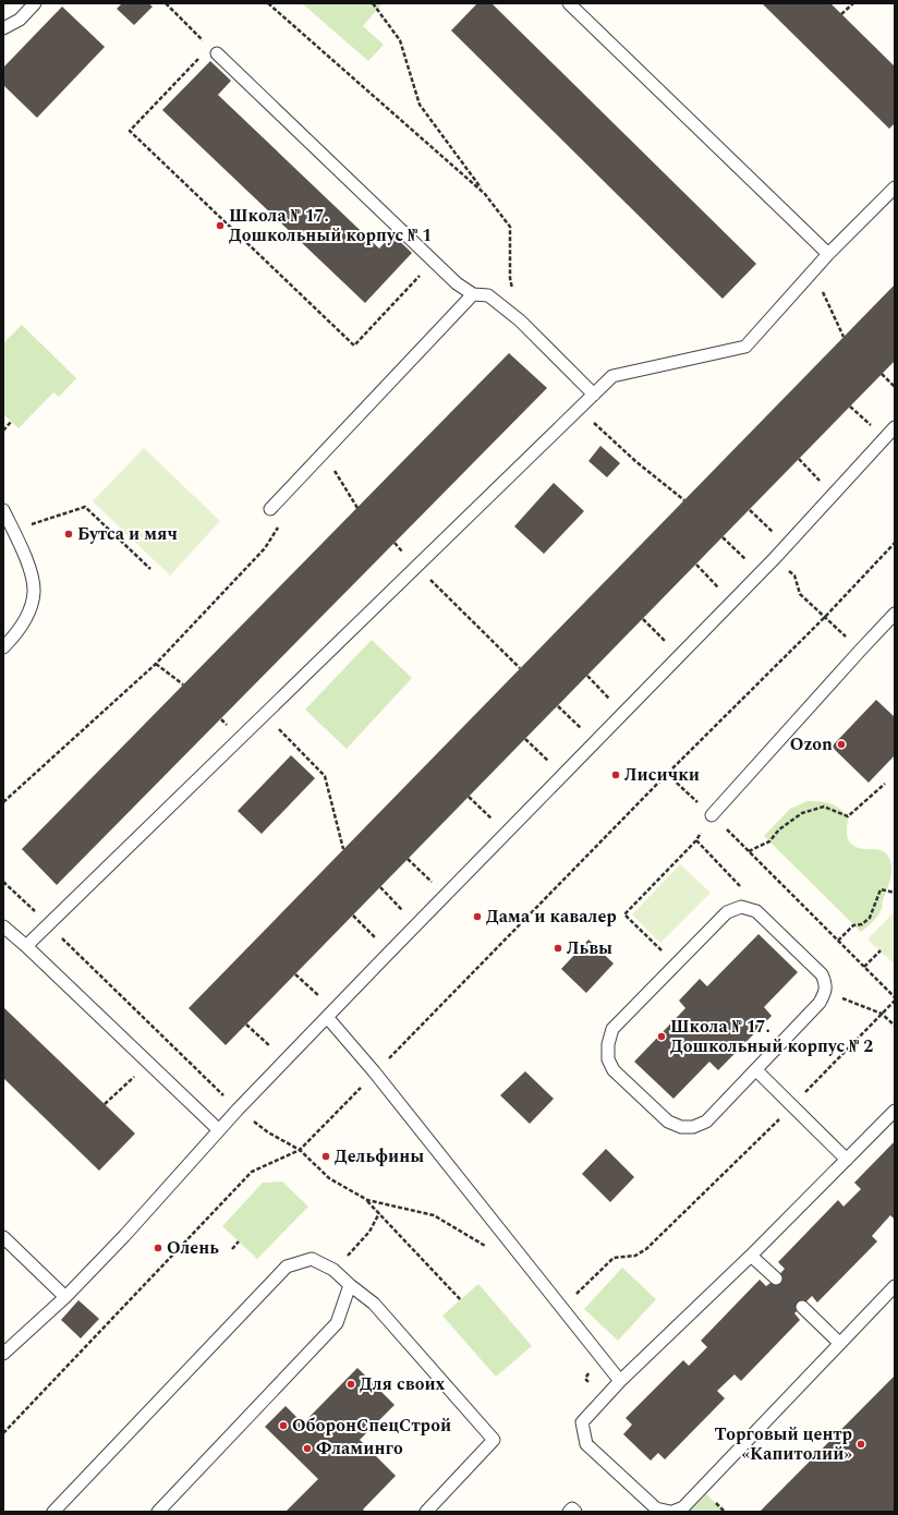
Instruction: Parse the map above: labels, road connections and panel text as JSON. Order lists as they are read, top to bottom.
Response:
{
  "places": [
    "Школа № 17. Дошкольный корпус № 1",
    "Бутса и мяч",
    "Ozon",
    "Лисички",
    "Дама и кавалер",
    "Львы",
    "Школа № 17. Дошкольный корпус № 2",
    "Дельфины",
    "Олень",
    "Для своих",
    "ОборонСпецСтрой",
    "Торговый центр «Капитолий»",
    "Фламинго"
  ]
}
